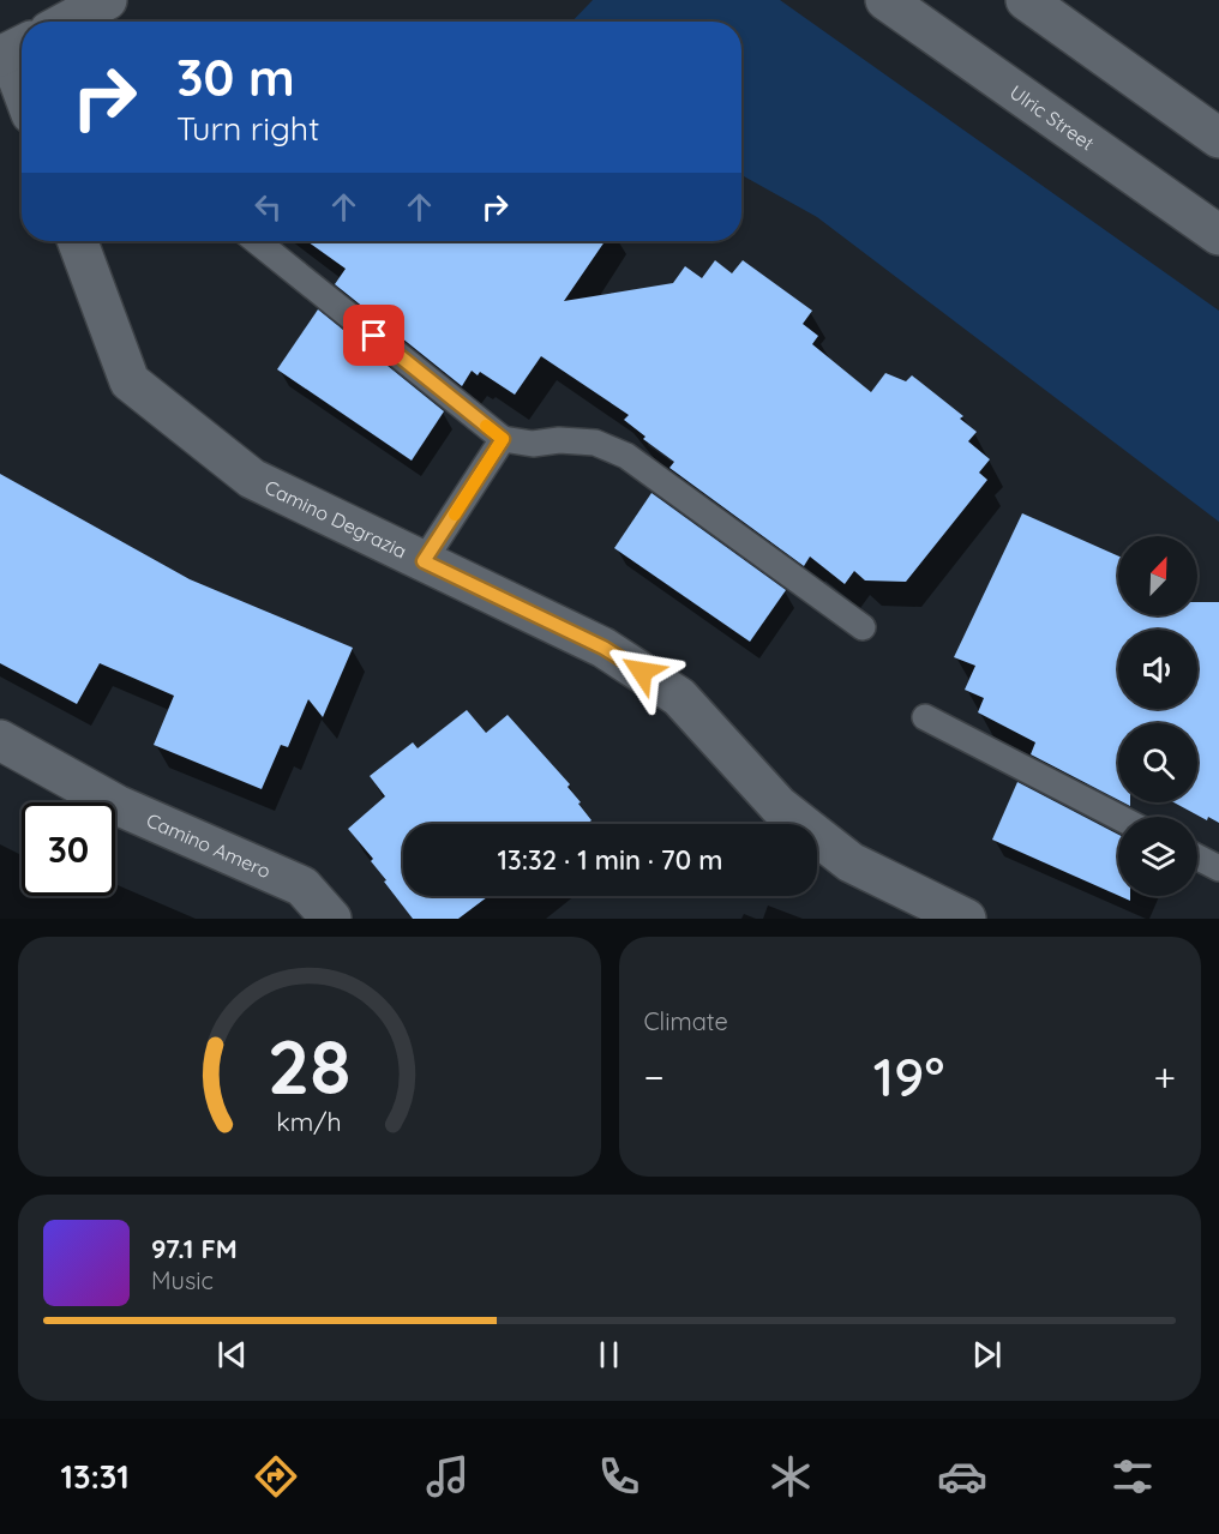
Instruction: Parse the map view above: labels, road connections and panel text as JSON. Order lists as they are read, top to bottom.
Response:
{
  "streets": {
    "street": ["Ulric Street", "Camino Degrazia", "Camino Amero"]
  },
  "north": "top right",
  "page": {
    "turn": ["30 m", "Turn right"],
    "limit": "30",
    "trip": "13:32 · 1 min · 70 m",
    "tile": "Climate",
    "heat": ["−", "19°", "+"],
    "song": ["97.1 FM", "Music"],
    "tabs": "13:31",
    "gauge": ["28", "km/h"]
  }
}
